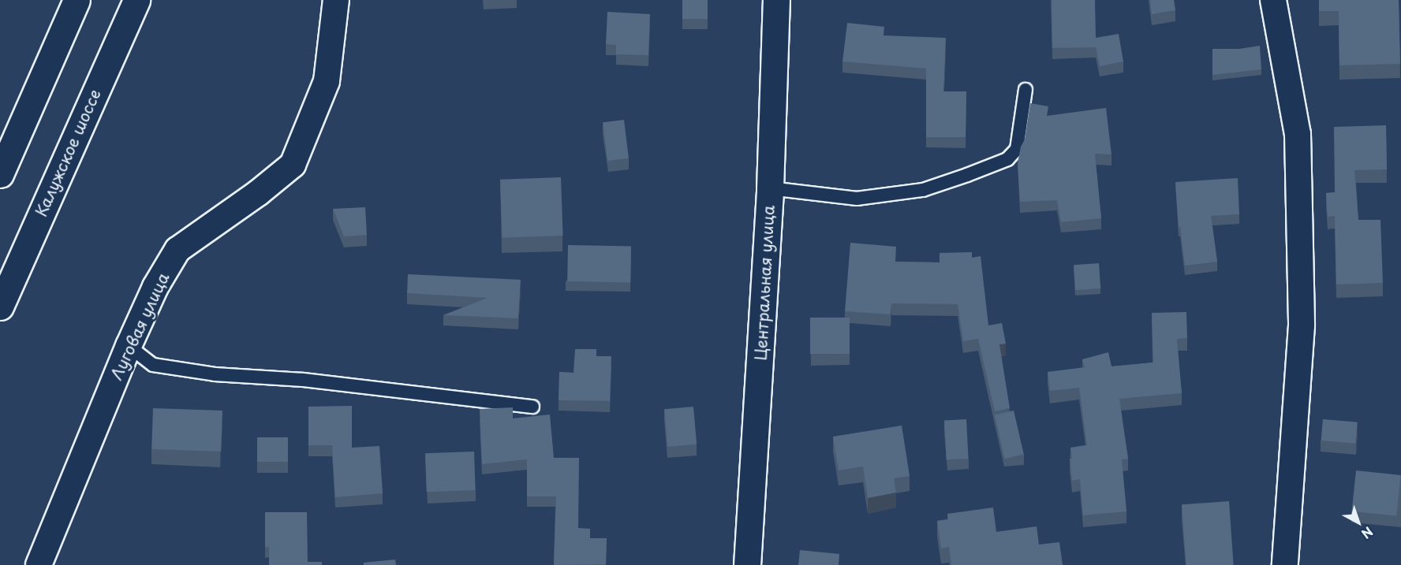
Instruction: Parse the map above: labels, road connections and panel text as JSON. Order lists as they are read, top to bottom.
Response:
{
  "streets": {
    "main road": ["Калужское шоссе", "Центральная улица"],
    "street": ["Луговая улица"]
  },
  "north": "bottom right"
}
